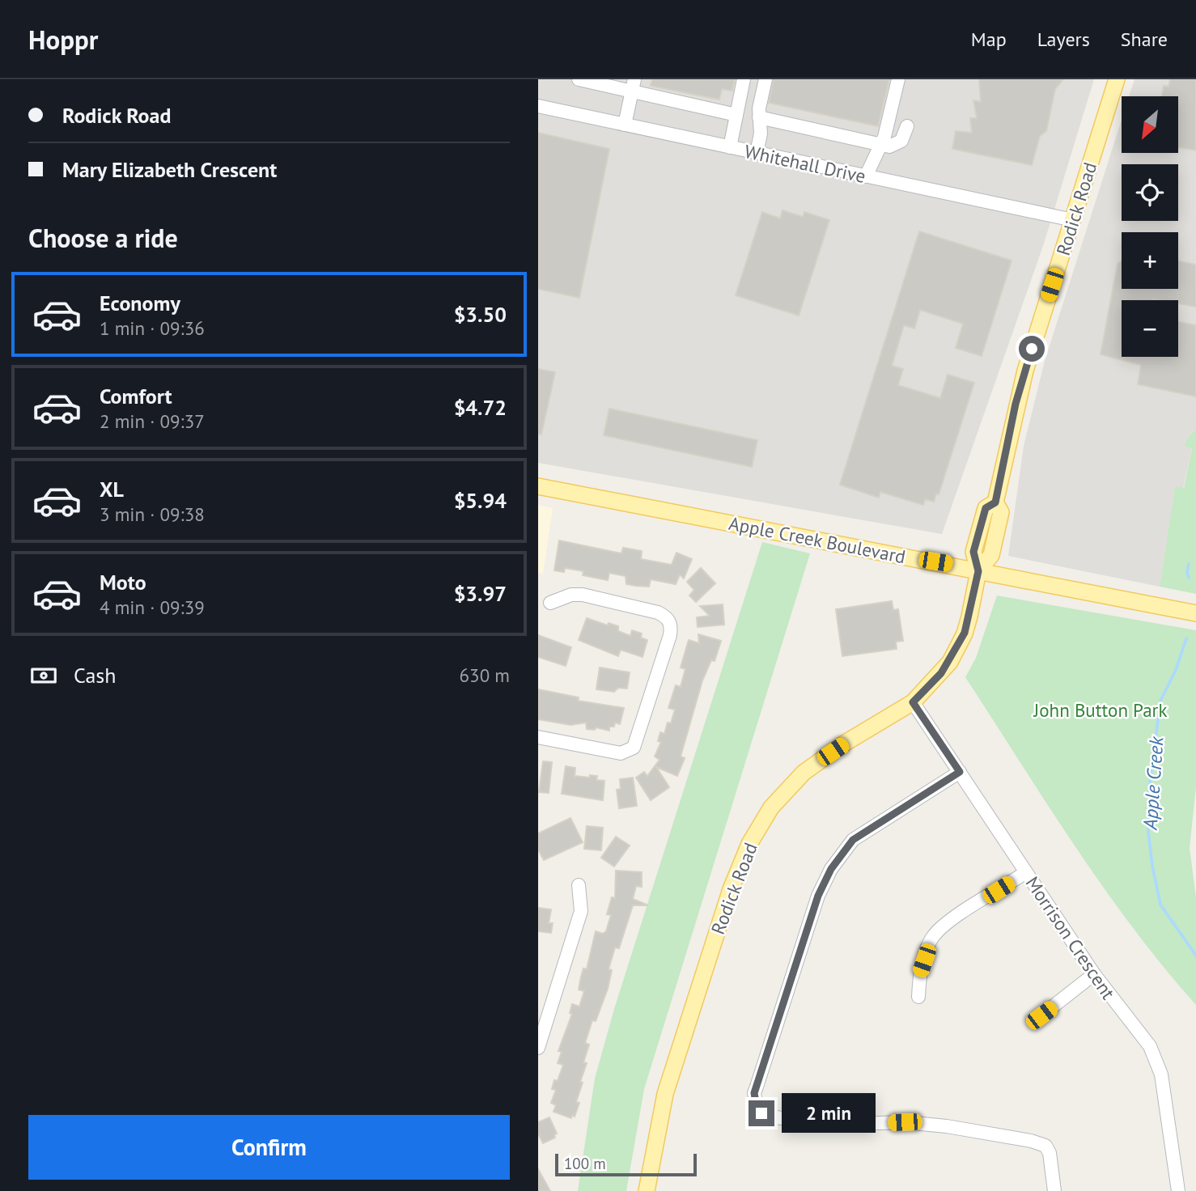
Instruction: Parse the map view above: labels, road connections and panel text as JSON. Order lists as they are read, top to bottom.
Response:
{
  "streets": {
    "main road": ["Rodick Road", "Apple Creek Boulevard"],
    "street": ["Whitehall Drive", "Morrison Crescent"]
  },
  "crossings": [
    ["Whitehall Drive", "Rodick Road"],
    ["Rodick Road", "Apple Creek Boulevard"],
    ["Rodick Road", "Morrison Crescent"]
  ],
  "water": ["Apple Creek"],
  "parks": ["John Button Park"],
  "scale_bar": "100 m",
  "north": "bottom left",
  "page": {
    "header": "Hoppr",
    "nav": ["Map", "Layers", "Share"],
    "banner": ["Rodick Road", "Mary Elizabeth Crescent"],
    "map_buttons": ["+", "−"],
    "heading": "Choose a ride",
    "list": [
      {
        "name": "Economy",
        "note": "1 min · 09:36",
        "value": "$3.50"
      },
      {
        "name": "Comfort",
        "note": "2 min · 09:37",
        "value": "$4.72"
      },
      {
        "name": "XL",
        "note": "3 min · 09:38",
        "value": "$5.94"
      },
      {
        "name": "Moto",
        "note": "4 min · 09:39",
        "value": "$3.97"
      }
    ],
    "pay": ["Cash", "630 m"],
    "bubble": "2 min",
    "buttons": "Confirm",
    "scale": "100 m"
  }
}
